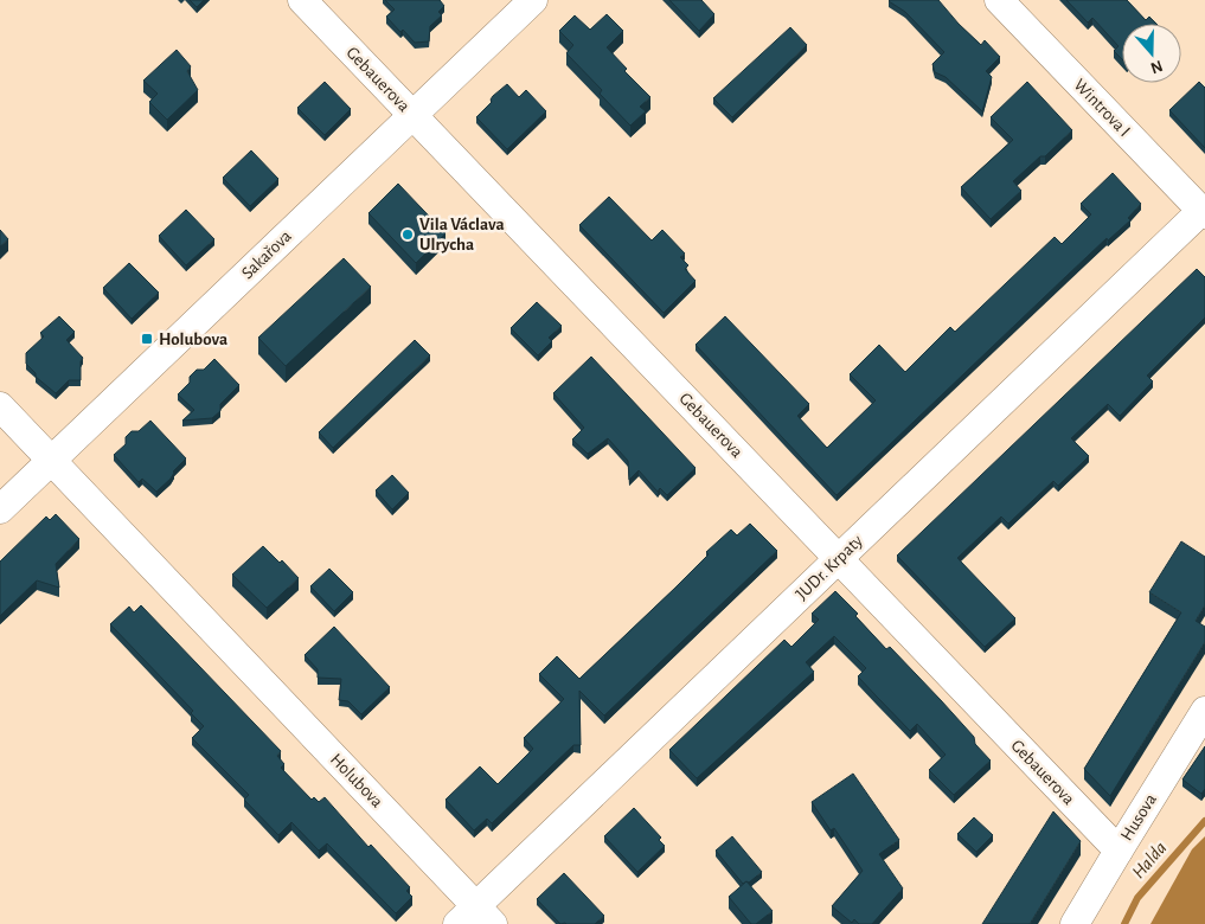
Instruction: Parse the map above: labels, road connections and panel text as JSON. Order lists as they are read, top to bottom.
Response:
{
  "streets": {
    "street": [
      "Gebauerova",
      "Wintrova I",
      "Sakařova",
      "JUDr. Krpaty",
      "Holubova",
      "Husova"
    ]
  },
  "crossings": [
    ["Gebauerova", "Sakařova"],
    ["Gebauerova", "JUDr. Krpaty"],
    ["Gebauerova", "Husova"],
    ["Wintrova I", "JUDr. Krpaty"],
    ["Sakařova", "Holubova"],
    ["JUDr. Krpaty", "Holubova"]
  ],
  "water": ["Halda"],
  "places": {
    "other": ["Vila Václava Ulrycha"],
    "transit": ["Holubova"]
  },
  "north": "bottom"
}
